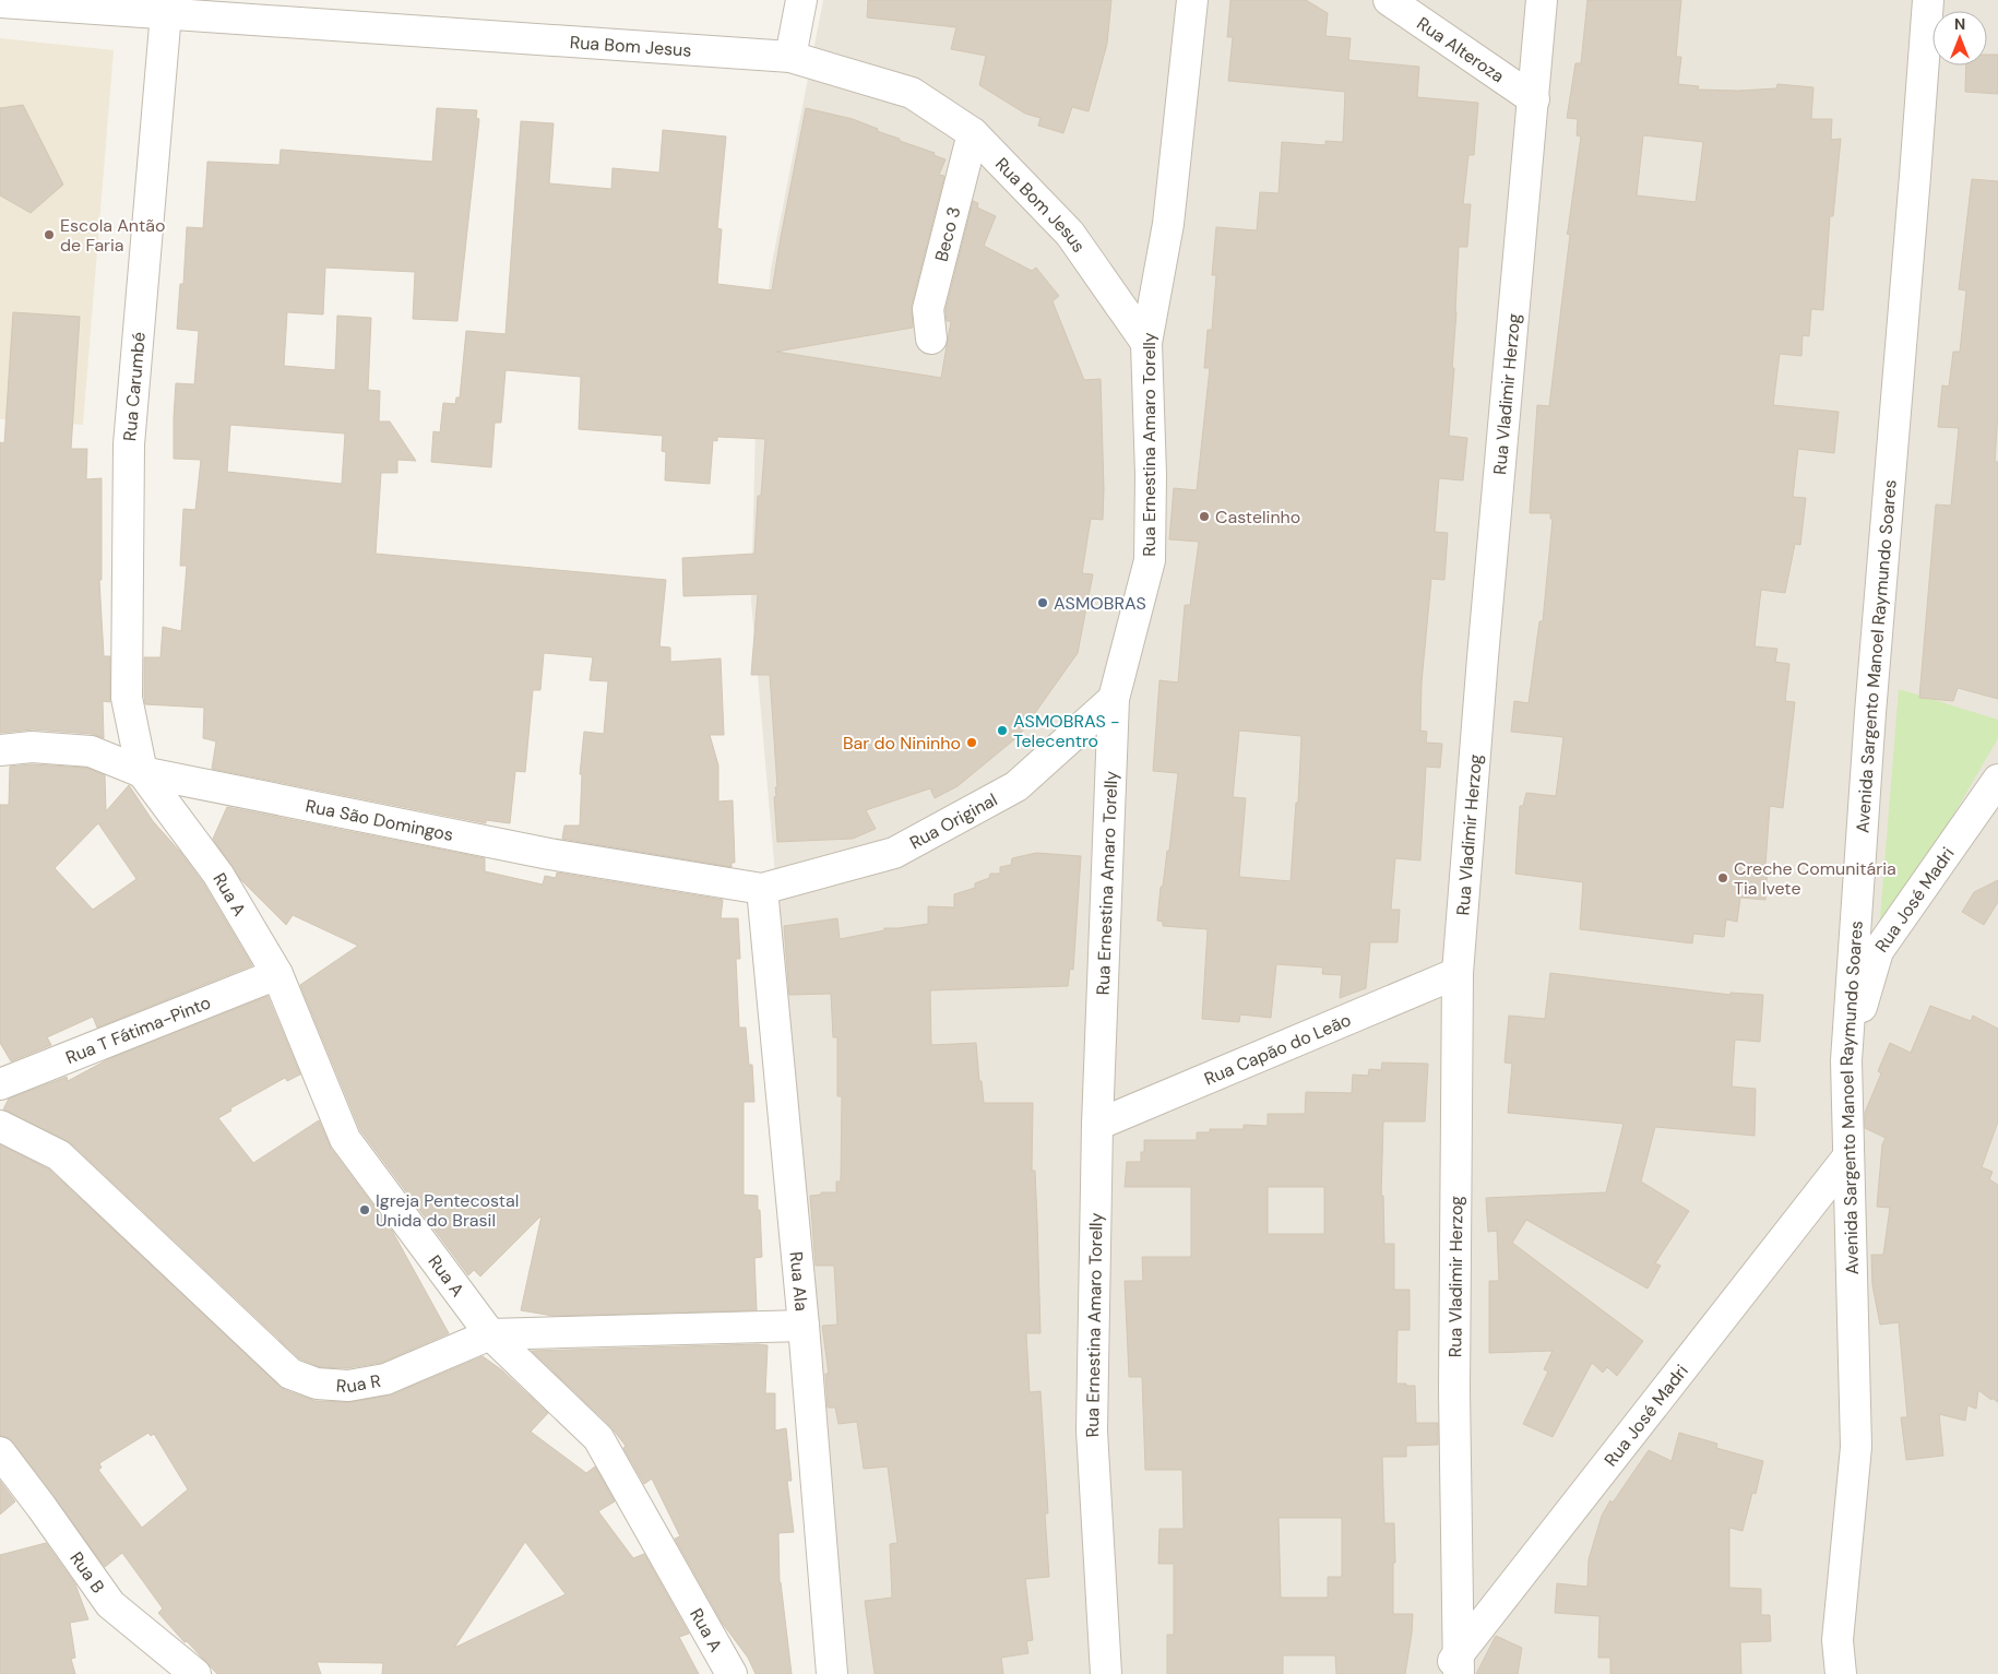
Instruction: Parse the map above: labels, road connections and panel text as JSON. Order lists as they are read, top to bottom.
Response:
{
  "streets": {
    "street": [
      "Rua Bom Jesus",
      "Rua Alteroza",
      "Beco 3",
      "Rua Carumbé",
      "Rua Vladimir Herzog",
      "Rua Ernestina Amaro Torelly",
      "Avenida Sargento Manoel Raymundo Soares",
      "Rua São Domingos",
      "Rua Original",
      "Rua A",
      "Rua José Madri",
      "Rua T Fátima-Pinto",
      "Rua Capão do Leão",
      "Rua Ala",
      "Rua R",
      "Rua B"
    ]
  },
  "crossings": [
    ["Rua Bom Jesus", "Beco 3"],
    ["Rua Bom Jesus", "Rua Carumbé"],
    ["Rua Bom Jesus", "Rua Ernestina Amaro Torelly"],
    ["Rua Alteroza", "Rua Vladimir Herzog"],
    ["Rua Carumbé", "Rua São Domingos"],
    ["Rua Carumbé", "Rua A"],
    ["Rua Vladimir Herzog", "Rua José Madri"],
    ["Rua Vladimir Herzog", "Rua Capão do Leão"],
    ["Rua Ernestina Amaro Torelly", "Rua Original"],
    ["Rua Ernestina Amaro Torelly", "Rua Capão do Leão"],
    ["Avenida Sargento Manoel Raymundo Soares", "Rua José Madri"],
    ["Rua São Domingos", "Rua Original"],
    ["Rua São Domingos", "Rua A"],
    ["Rua São Domingos", "Rua Ala"],
    ["Rua Original", "Rua Ala"],
    ["Rua A", "Rua T Fátima-Pinto"],
    ["Rua A", "Rua R"],
    ["Rua Ala", "Rua R"]
  ],
  "places": [
    "Escola Antão de Faria",
    "Castelinho",
    "ASMOBRAS",
    "ASMOBRAS - Telecentro",
    "Bar do Nininho",
    "Creche Comunitária Tia Ivete",
    "Igreja Pentecostal Unida do Brasil"
  ],
  "north": "top"
}
